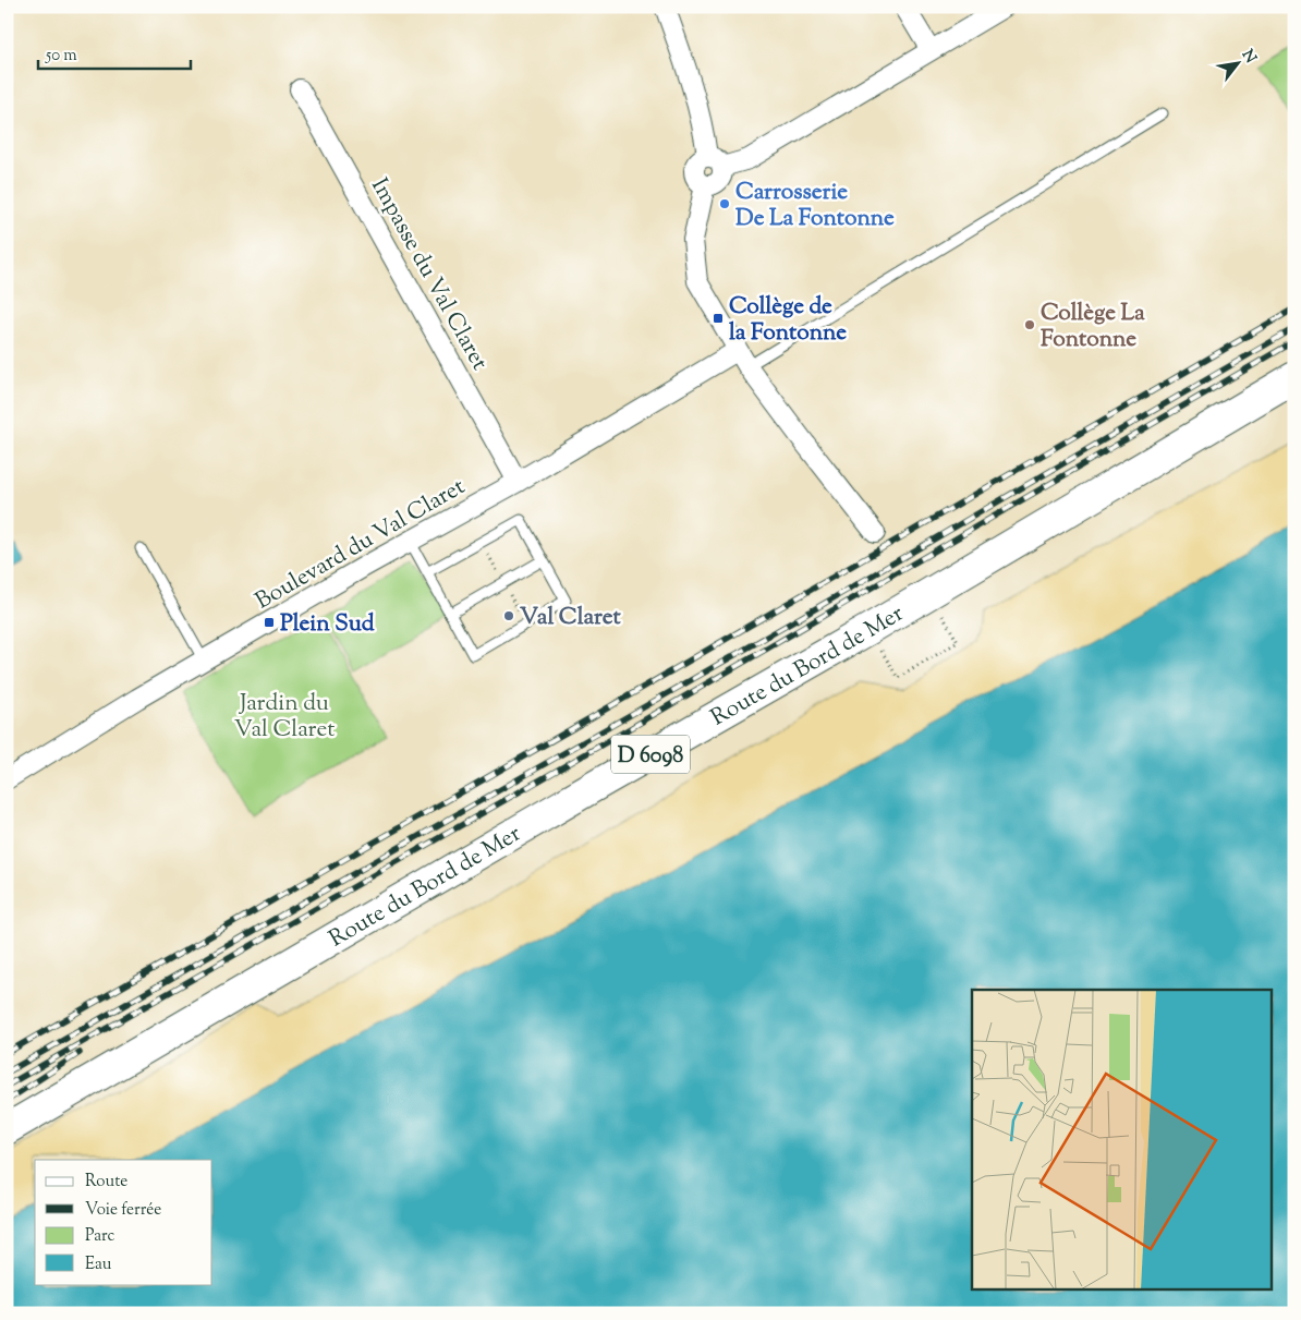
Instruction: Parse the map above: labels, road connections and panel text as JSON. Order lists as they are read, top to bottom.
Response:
{
  "streets": {
    "main road": ["Route du Bord de Mer", "D 6098"],
    "street": ["Impasse du Val Claret", "Boulevard du Val Claret"]
  },
  "crossings": [
    ["Impasse du Val Claret", "Boulevard du Val Claret"]
  ],
  "parks": ["Jardin du Val Claret"],
  "places": {
    "other": ["Carrosserie De La Fontonne", "Collège La Fontonne", "Val Claret"],
    "transit": ["Collège de la Fontonne", "Plein Sud"]
  },
  "legend": [
    "Route",
    "Voie ferrée",
    "Parc",
    "Eau"
  ],
  "scale_bar": "50 m",
  "north": "top right"
}
